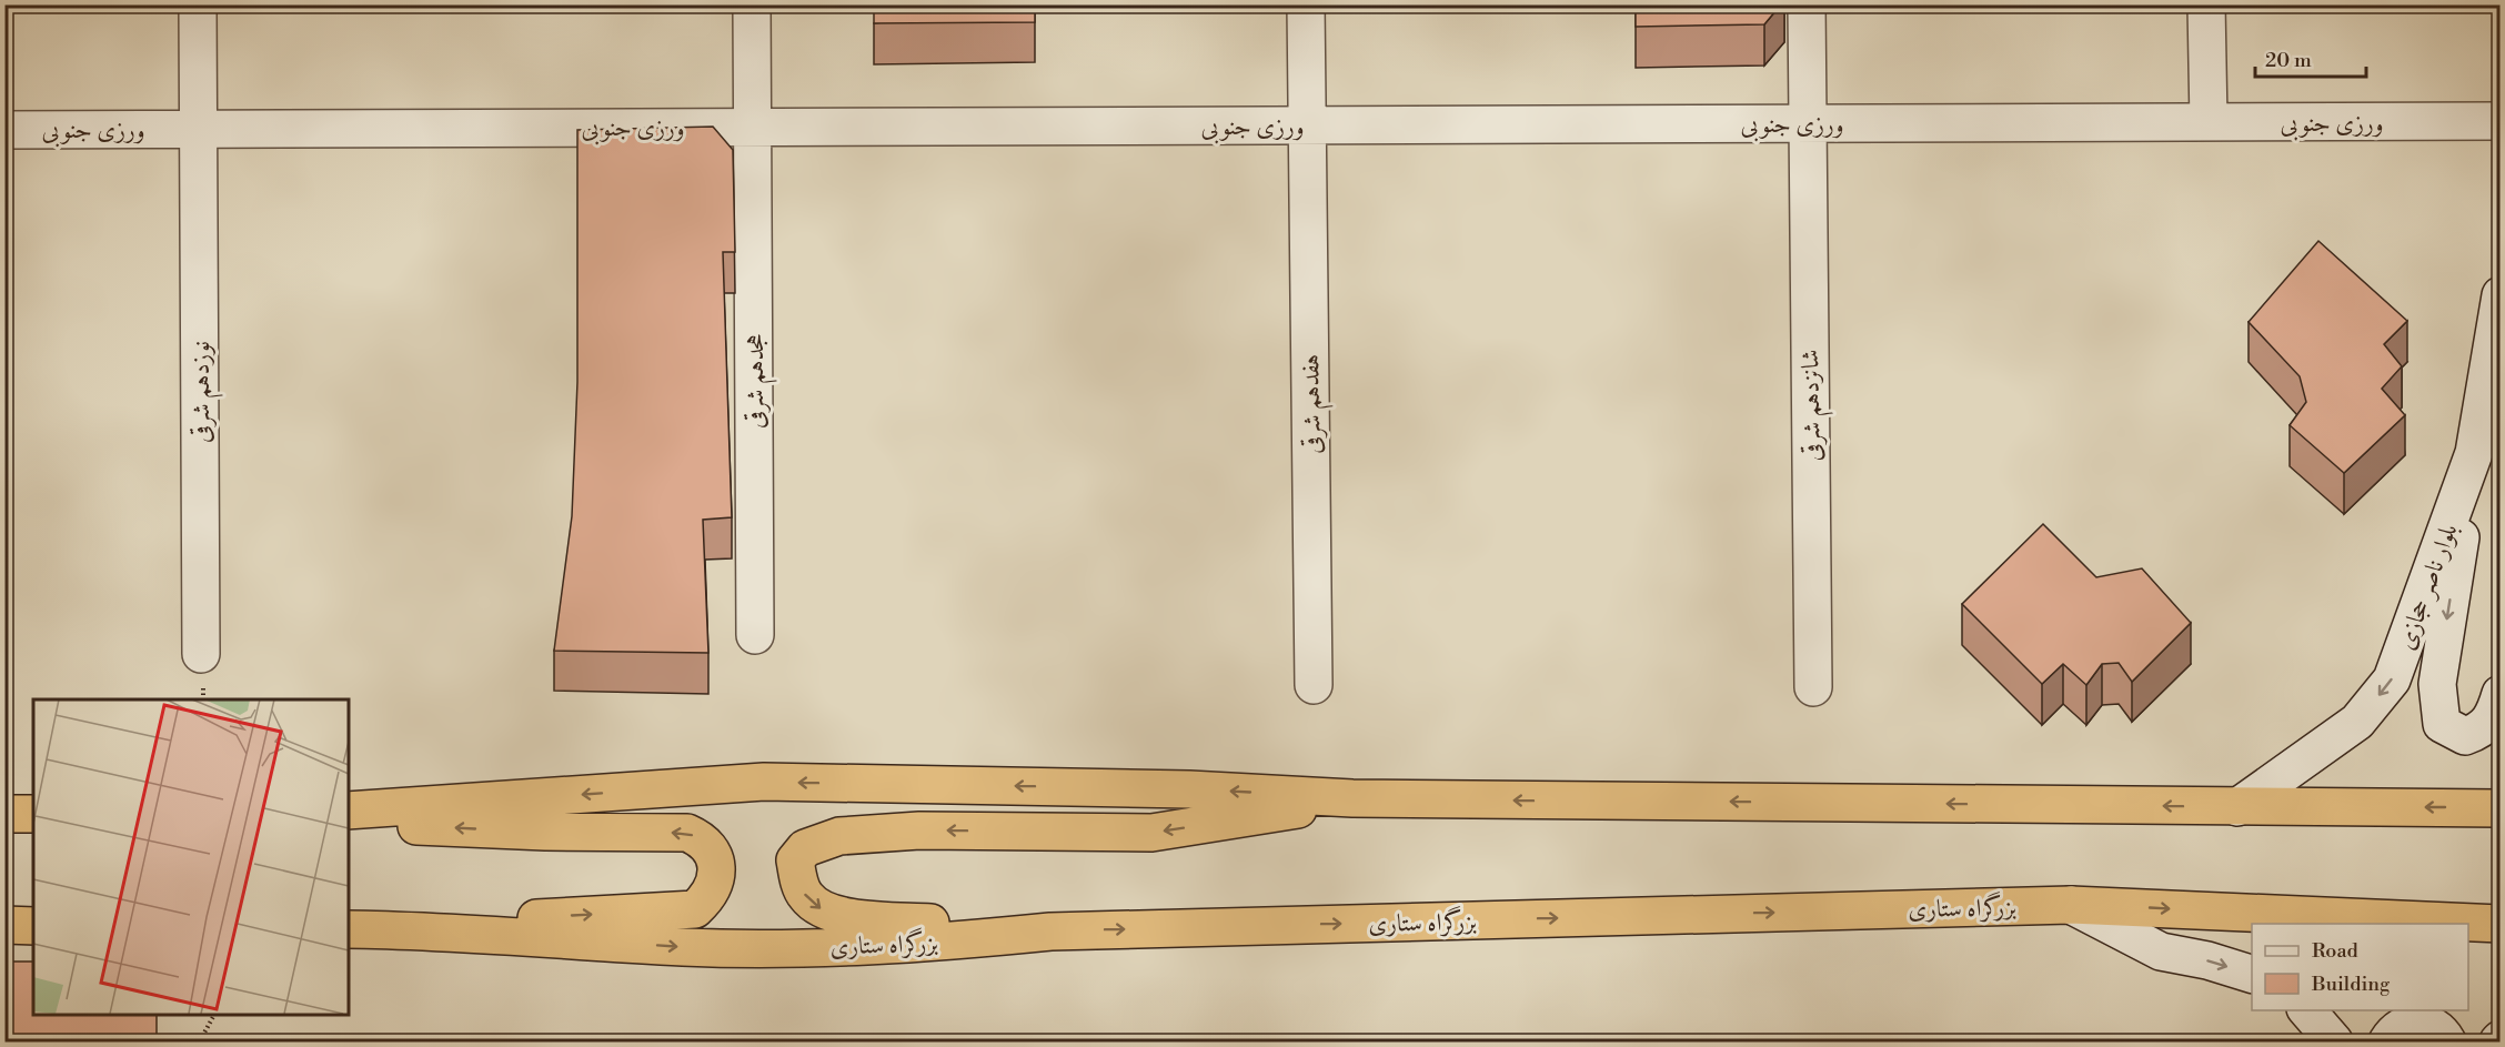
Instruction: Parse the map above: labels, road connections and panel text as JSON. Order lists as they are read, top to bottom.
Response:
{
  "streets": {
    "highway": ["بزرگراه ستاری"],
    "street": [
      "ورزی جنوبی",
      "هجدهم شرقی",
      "نوزدهم شرقی",
      "هفدهم شرقی",
      "شانزدهم شرقی",
      "بلوار ناصر حجازی"
    ]
  },
  "crossings": [
    ["ورزی جنوبی", "هجدهم شرقی"],
    ["ورزی جنوبی", "نوزدهم شرقی"],
    ["ورزی جنوبی", "هفدهم شرقی"],
    ["ورزی جنوبی", "شانزدهم شرقی"]
  ],
  "one_way": ["بلوار ناصر حجازی"],
  "legend": ["Road", "Building"],
  "scale_bar": "20 m"
}
